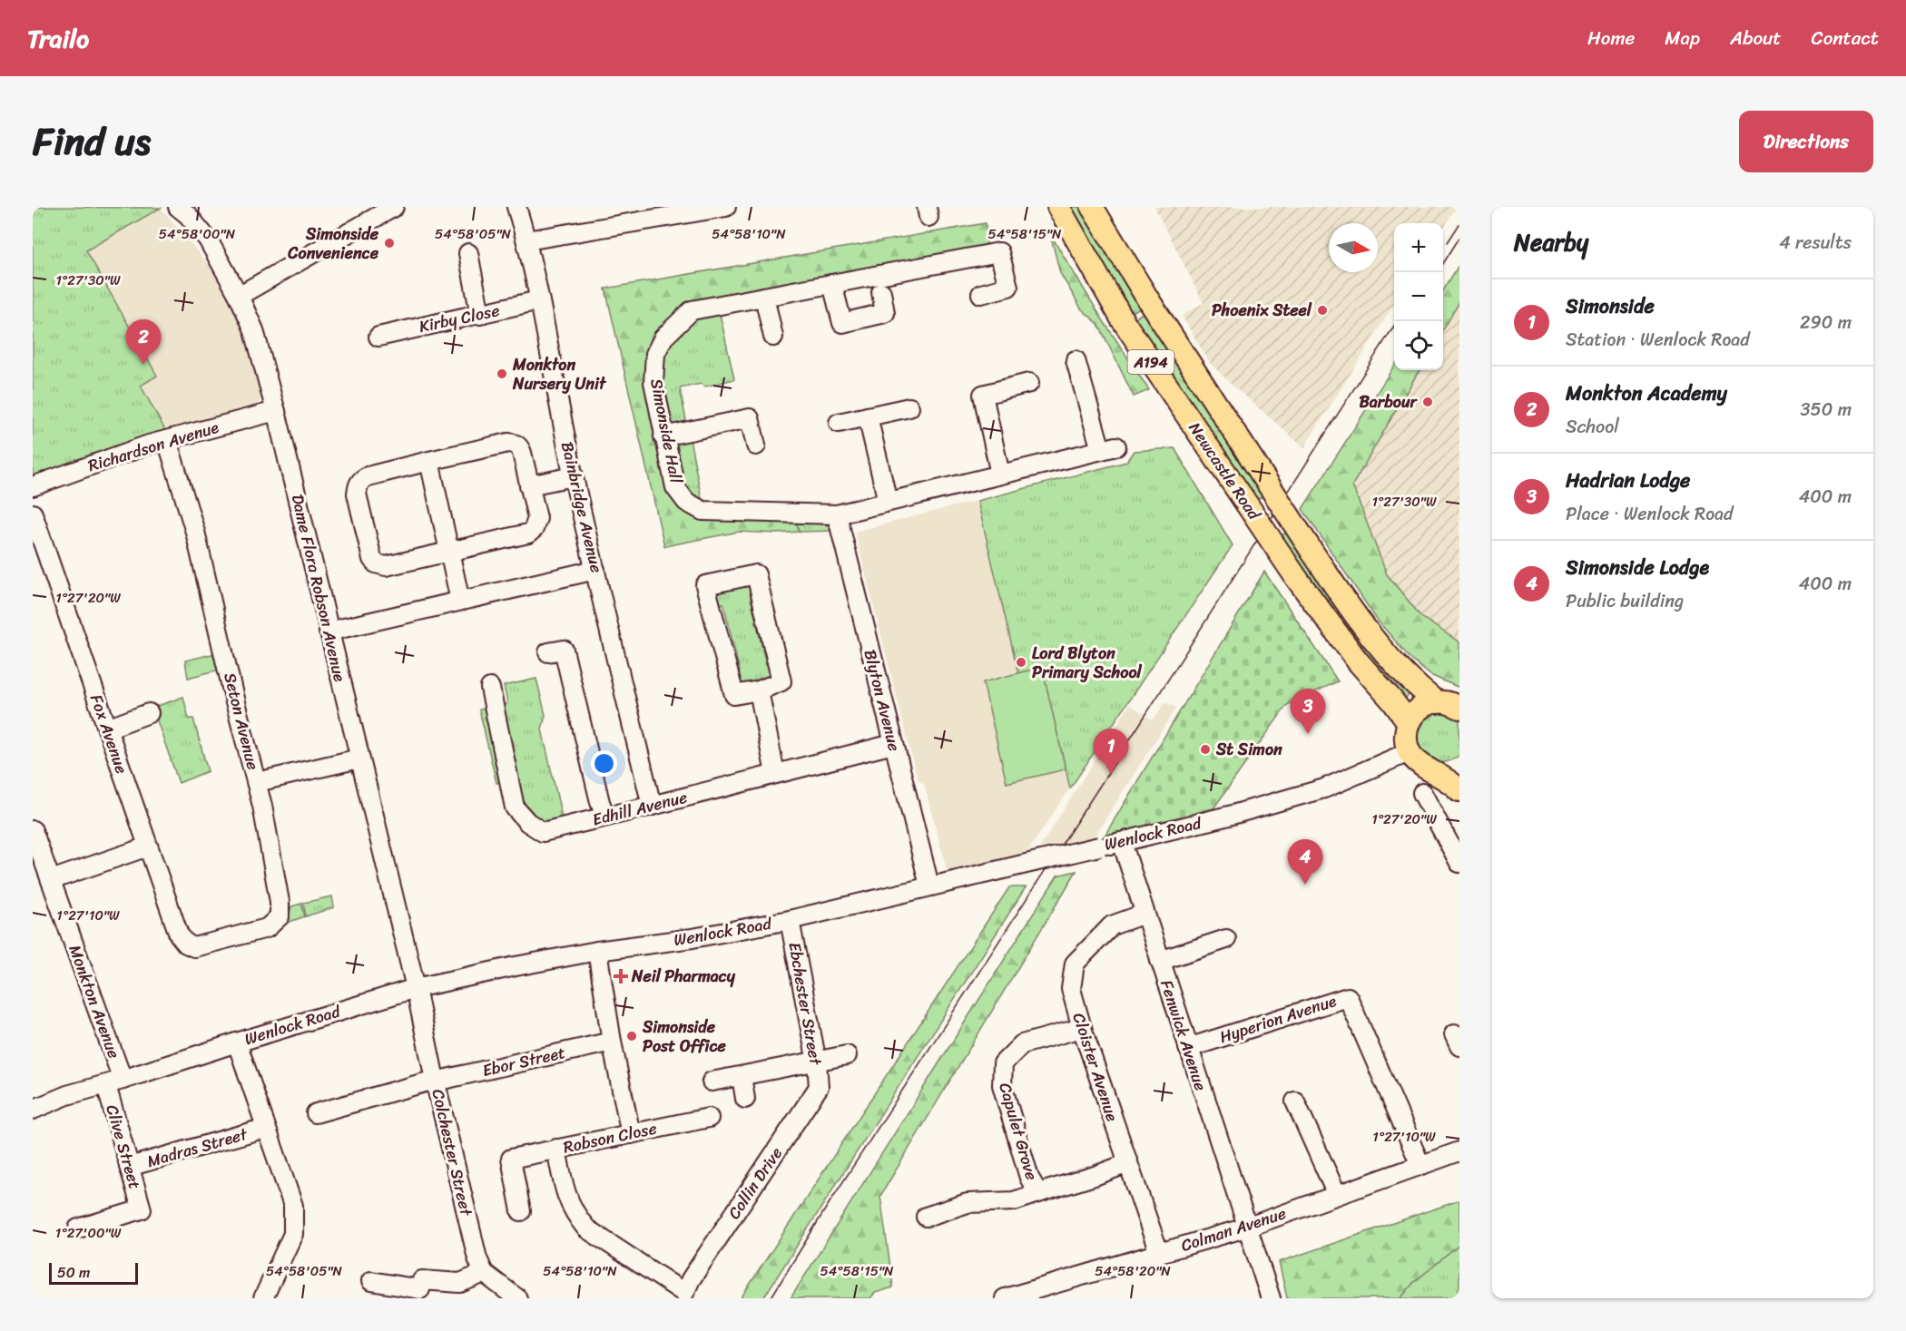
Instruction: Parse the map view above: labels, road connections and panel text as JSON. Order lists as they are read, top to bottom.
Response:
{
  "streets": {
    "main road": ["A194", "Newcastle Road"],
    "street": [
      "Kirby Close",
      "Simonside Hall",
      "Richardson Avenue",
      "Bainbridge Avenue",
      "Dame Flora Robson Avenue",
      "Blyton Avenue",
      "Seton Avenue",
      "Fox Avenue",
      "Edhill Avenue",
      "Wenlock Road",
      "Monkton Avenue",
      "Ebchester Street",
      "Hyperion Avenue",
      "Fenwick Avenue",
      "Ebor Street",
      "Cloister Avenue",
      "Capulet Grove",
      "Robson Close",
      "Clive Street",
      "Madras Street",
      "Colchester Street",
      "Collin Drive",
      "Colman Avenue"
    ]
  },
  "crossings": [
    ["Kirby Close", "Bainbridge Avenue"],
    ["A194", "Newcastle Road"],
    ["Simonside Hall", "Blyton Avenue"],
    ["Richardson Avenue", "Dame Flora Robson Avenue"],
    ["Richardson Avenue", "Seton Avenue"],
    ["Bainbridge Avenue", "Edhill Avenue"],
    ["Dame Flora Robson Avenue", "Wenlock Road"],
    ["Dame Flora Robson Avenue", "Colchester Street"],
    ["Blyton Avenue", "Edhill Avenue"],
    ["Blyton Avenue", "Wenlock Road"],
    ["Seton Avenue", "Fox Avenue"],
    ["Wenlock Road", "Monkton Avenue"],
    ["Wenlock Road", "Ebchester Street"],
    ["Wenlock Road", "Fenwick Avenue"],
    ["Wenlock Road", "Clive Street"],
    ["Wenlock Road", "Colchester Street"],
    ["Monkton Avenue", "Clive Street"],
    ["Ebchester Street", "Collin Drive"],
    ["Hyperion Avenue", "Fenwick Avenue"],
    ["Hyperion Avenue", "Colman Avenue"],
    ["Fenwick Avenue", "Cloister Avenue"],
    ["Fenwick Avenue", "Colman Avenue"],
    ["Ebor Street", "Colchester Street"],
    ["Cloister Avenue", "Capulet Grove"],
    ["Cloister Avenue", "Colman Avenue"],
    ["Clive Street", "Madras Street"]
  ],
  "places": {
    "other": [
      "Simonside Convenience",
      "Phoenix Steel",
      "Monkton Nursery Unit",
      "Barbour",
      "Lord Blyton Primary School",
      "St Simon",
      "Simonside Post Office"
    ],
    "health": ["Neil Pharmacy"]
  },
  "scale_bar": "50 m",
  "north": "right",
  "page": {
    "header": "Trailo",
    "nav": [
      "Home",
      "Map",
      "About",
      "Contact"
    ],
    "title": "Find us",
    "buttons": "Directions",
    "heading": ["Nearby", "4 results"],
    "map_buttons": ["+", "−"],
    "list": [
      {
        "mark": "1",
        "name": "Simonside",
        "note": "Station · Wenlock Road",
        "value": "290 m"
      },
      {
        "mark": "2",
        "name": "Monkton Academy",
        "note": "School",
        "value": "350 m"
      },
      {
        "mark": "3",
        "name": "Hadrian Lodge",
        "note": "Place · Wenlock Road",
        "value": "400 m"
      },
      {
        "mark": "4",
        "name": "Simonside Lodge",
        "note": "Public building",
        "value": "400 m"
      }
    ],
    "pins": [
      "2",
      "3",
      "1",
      "4"
    ],
    "scale": "50 m"
  },
  "coordinates": [
    "54°58'00\"N",
    "54°58'05\"N",
    "54°58'10\"N",
    "54°58'15\"N",
    "1°27'30\"W",
    "1°27'20\"W",
    "1°27'10\"W",
    "1°27'00\"W",
    "54°58'20\"N"
  ]
}
